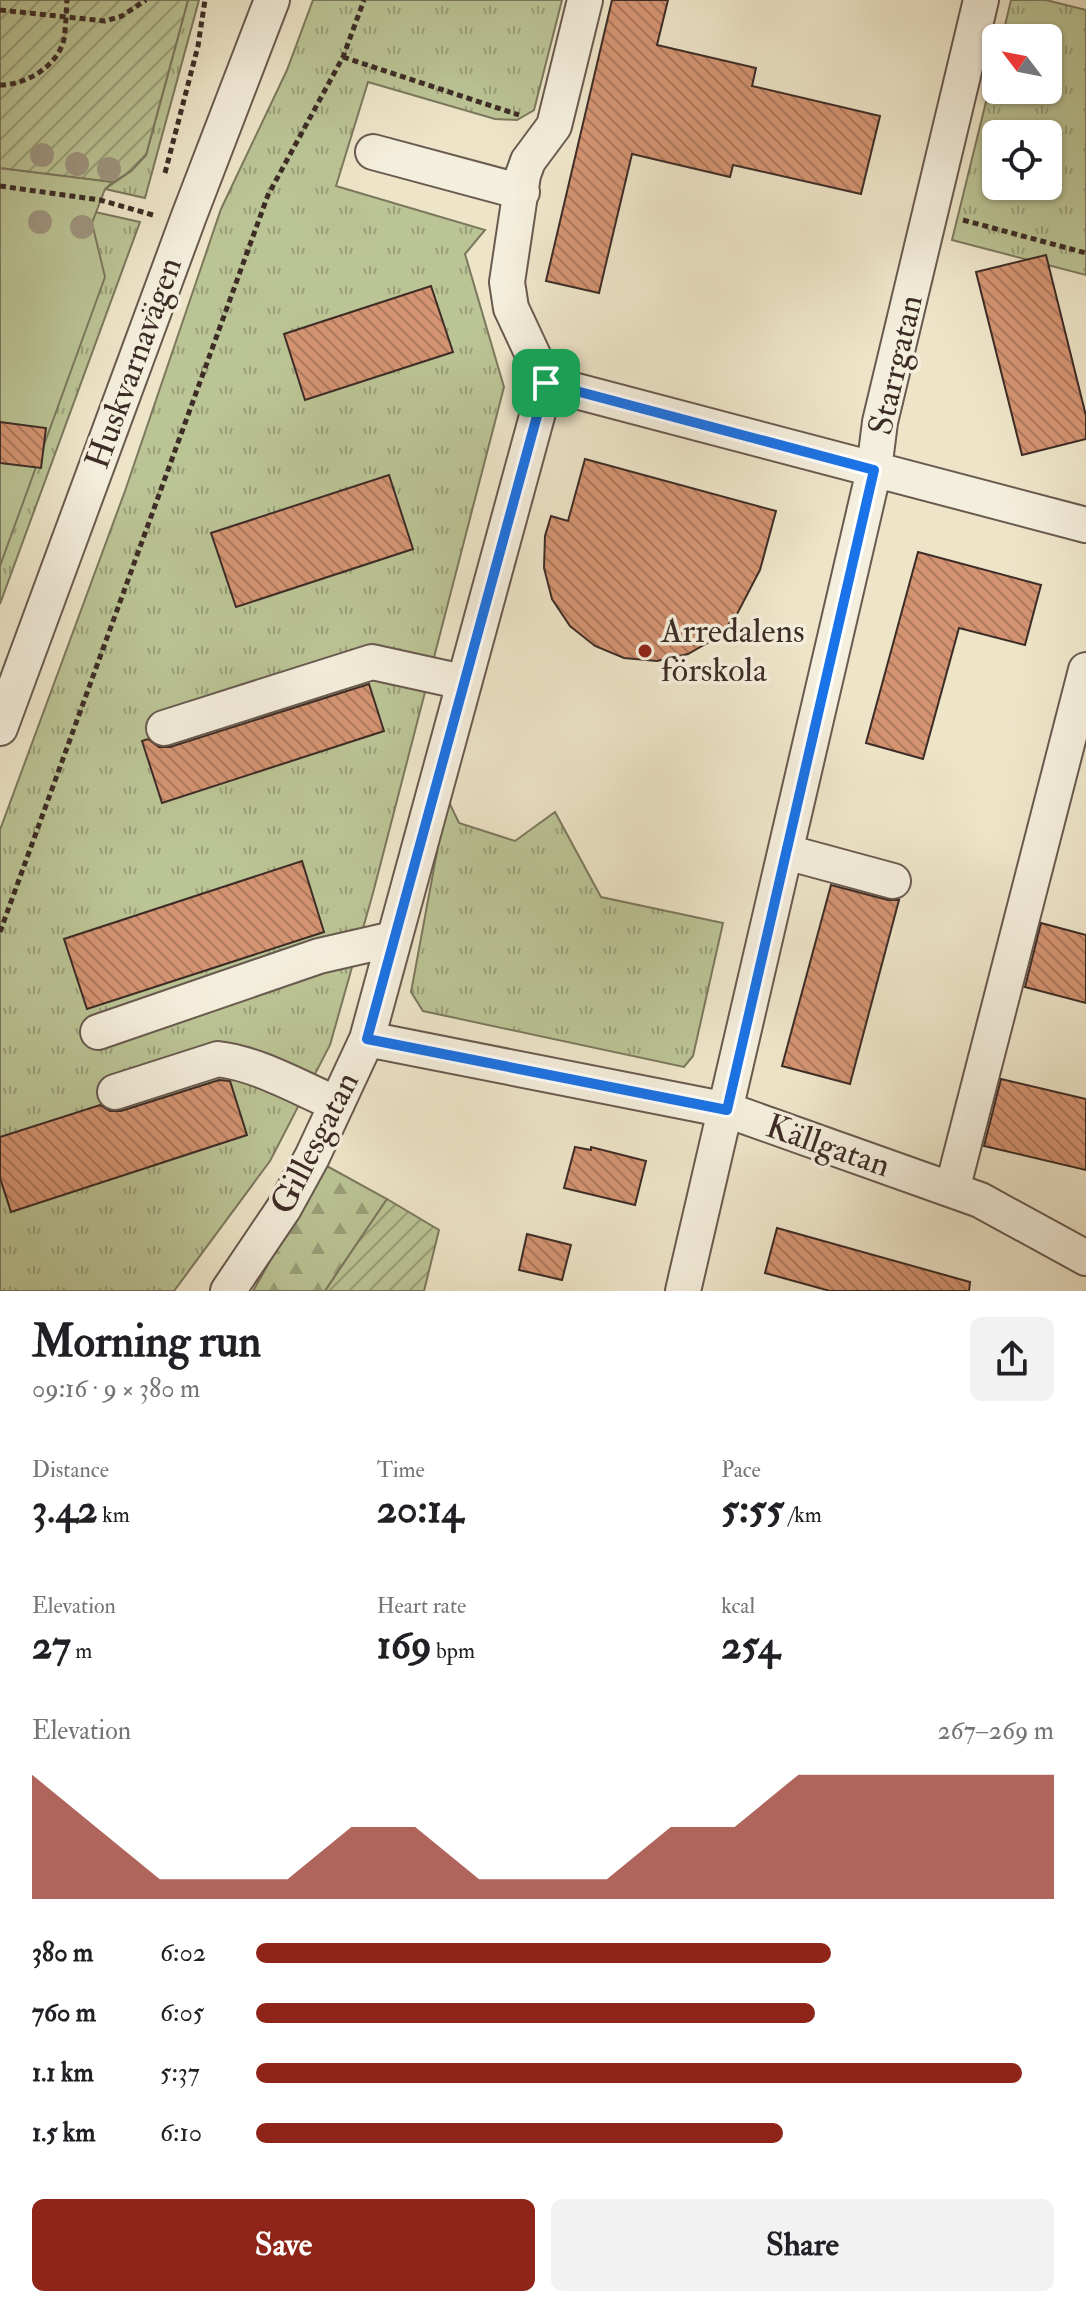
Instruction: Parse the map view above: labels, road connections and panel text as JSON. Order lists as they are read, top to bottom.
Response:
{
  "streets": {
    "street": [
      "Huskvarnavägen",
      "Starrgatan",
      "Gillesgatan",
      "Källgatan"
    ]
  },
  "crossings": [
    ["Starrgatan", "Källgatan"],
    ["Gillesgatan", "Källgatan"]
  ],
  "places": ["Arredalens förskola"],
  "north": "top left",
  "page": {
    "heading": ["Morning run", "09:16 · 9 × 380 m"],
    "stats": [
      ["Distance", "3.42 km"],
      ["Time", "20:14"],
      ["Pace", "5:55 /km"],
      ["Elevation", "27 m"],
      ["Heart rate", "169 bpm"],
      ["kcal", "254"]
    ],
    "chart": ["Elevation", "267–269 m"],
    "list": [
      {
        "name": "380 m",
        "note": "6:02"
      },
      {
        "name": "760 m",
        "note": "6:05"
      },
      {
        "name": "1.1 km",
        "note": "5:37"
      },
      {
        "name": "1.5 km",
        "note": "6:10"
      }
    ],
    "buttons": ["Save", "Share"]
  }
}
